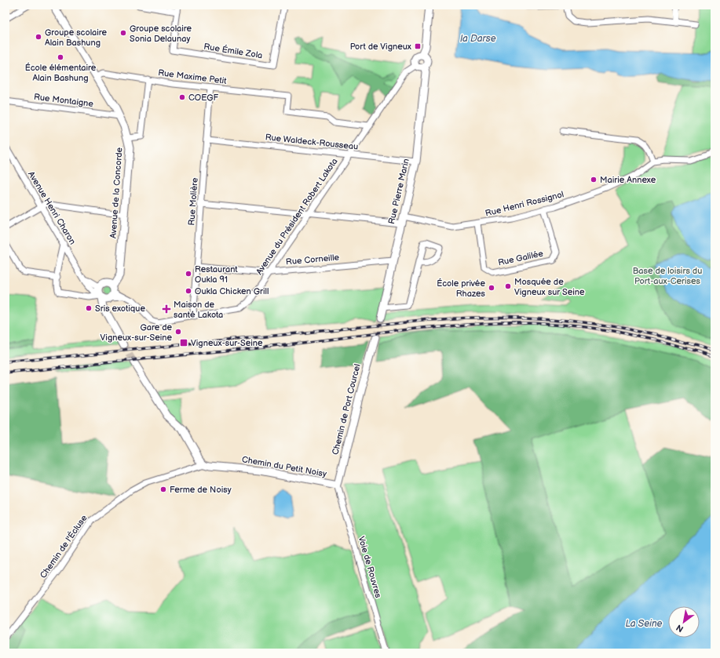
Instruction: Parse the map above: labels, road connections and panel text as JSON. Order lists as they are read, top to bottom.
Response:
{
  "streets": {
    "street": [
      "Rue Émile Zola",
      "Rue Maxime Petit",
      "Rue Montaigne",
      "Rue Waldeck-Rousseau",
      "Rue Pierre Marin",
      "Avenue de la Concorde",
      "Rue Molière",
      "Rue Henri Rossignol",
      "Avenue Henri Charon",
      "Avenue du Président Robert Lakota",
      "Rue Galilée",
      "Rue Corneille",
      "Chemin de Port Courcel",
      "Chemin du Petit Noisy",
      "Chemin de l'Écluse",
      "Voie de Rouvres"
    ]
  },
  "crossings": [
    ["Rue Maxime Petit", "Avenue de la Concorde"],
    ["Rue Maxime Petit", "Rue Molière"],
    ["Rue Maxime Petit", "Avenue du Président Robert Lakota"],
    ["Rue Montaigne", "Avenue de la Concorde"],
    ["Rue Waldeck-Rousseau", "Rue Pierre Marin"],
    ["Rue Waldeck-Rousseau", "Rue Molière"],
    ["Rue Waldeck-Rousseau", "Avenue du Président Robert Lakota"],
    ["Rue Pierre Marin", "Rue Henri Rossignol"],
    ["Rue Pierre Marin", "Avenue du Président Robert Lakota"],
    ["Rue Pierre Marin", "Rue Corneille"],
    ["Avenue de la Concorde", "Avenue du Président Robert Lakota"],
    ["Rue Molière", "Rue Henri Rossignol"],
    ["Rue Molière", "Avenue du Président Robert Lakota"],
    ["Rue Molière", "Rue Corneille"],
    ["Rue Henri Rossignol", "Avenue du Président Robert Lakota"],
    ["Rue Henri Rossignol", "Rue Galilée"],
    ["Avenue du Président Robert Lakota", "Rue Corneille"],
    ["Chemin de Port Courcel", "Chemin du Petit Noisy"],
    ["Chemin de Port Courcel", "Voie de Rouvres"],
    ["Chemin du Petit Noisy", "Chemin de l'Écluse"],
    ["Chemin du Petit Noisy", "Voie de Rouvres"]
  ],
  "water": ["la Darse", "La Seine"],
  "parks": ["Base de loisirs du Port-aux-Cerises"],
  "places": {
    "other": [
      "Groupe scolaire Sonia Delaunay",
      "Groupe scolaire Alain Bashung",
      "École élémentaire Alain Bashung",
      "COEGF",
      "Mairie Annexe",
      "Restaurant Oukla 91",
      "Mosquée de Vigneux sur Seine",
      "École privée Rhazes",
      "Oukla Chicken Grill",
      "Sris exotique",
      "Gare de Vigneux-sur-Seine",
      "Ferme de Noisy"
    ],
    "transit": ["Port de Vigneux", "Vigneux-sur-Seine"],
    "health": ["Maison de santé Lakota"]
  },
  "north": "bottom left"
}
